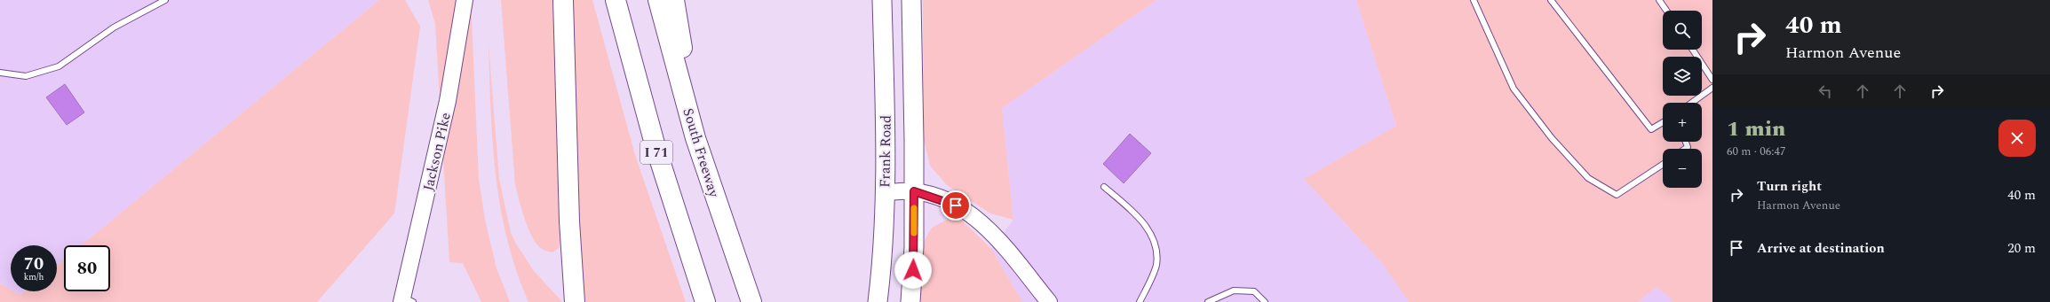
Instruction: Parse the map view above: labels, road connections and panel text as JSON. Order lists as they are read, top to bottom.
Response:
{
  "streets": {
    "highway": ["Frank Road", "I 71", "South Freeway"],
    "main road": ["Jackson Pike"]
  },
  "page": {
    "turn": ["40 m", "Harmon Avenue"],
    "map_buttons": ["+", "−"],
    "heading": ["1 min", "60 m · 06:47"],
    "list": [
      {
        "name": "Turn right",
        "note": "Harmon Avenue",
        "value": "40 m"
      },
      {
        "name": "Arrive at destination",
        "value": "20 m"
      }
    ],
    "speed": "70 km/h",
    "limit": "80"
  }
}
